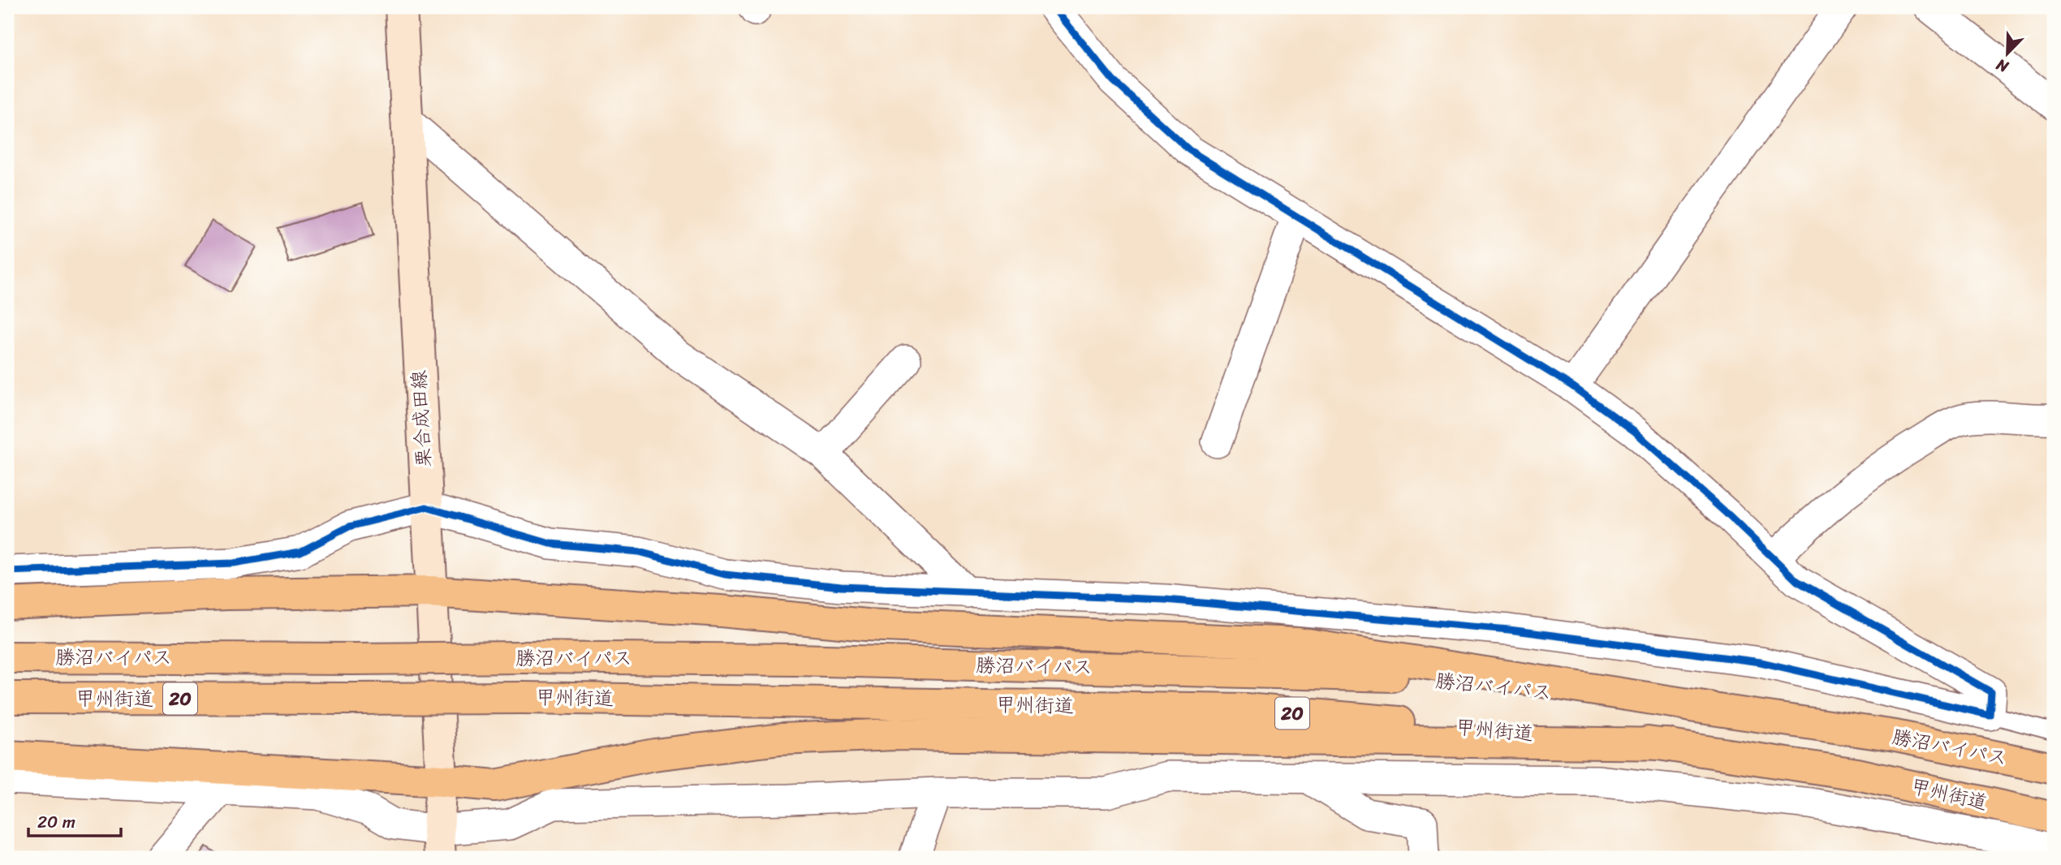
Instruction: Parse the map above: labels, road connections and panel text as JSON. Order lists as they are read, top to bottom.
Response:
{
  "streets": {
    "highway": ["勝沼バイパス", "甲州街道", "20"],
    "main road": ["栗合成田線"]
  },
  "scale_bar": "20 m",
  "north": "bottom left"
}
